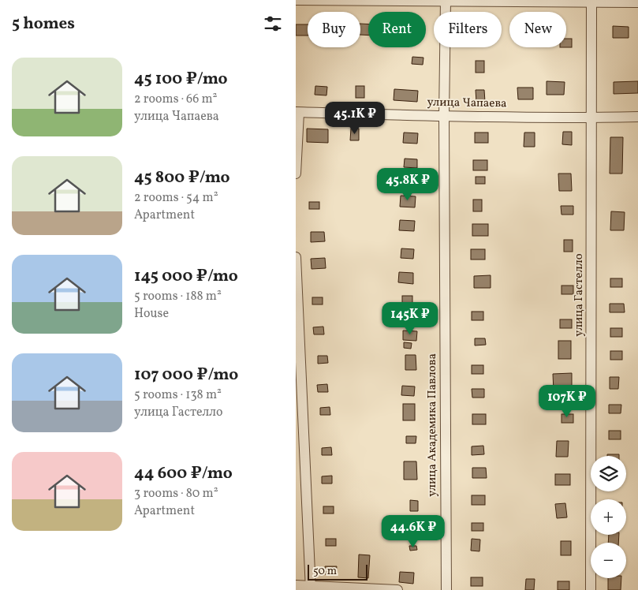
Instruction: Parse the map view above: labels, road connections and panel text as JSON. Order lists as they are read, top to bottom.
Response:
{
  "streets": {
    "street": ["улица Чапаева", "улица Гастелло", "улица Академика Павлова"]
  },
  "crossings": [
    ["улица Чапаева", "улица Гастелло"],
    ["улица Чапаева", "улица Академика Павлова"]
  ],
  "scale_bar": "50 m",
  "page": {
    "heading": "5 homes",
    "chip": [
      "Buy",
      "Rent",
      "Filters",
      "New"
    ],
    "list": [
      {
        "name": "45 100 ₽/mo",
        "note": "2 rooms · 66 m² · улица Чапаева"
      },
      {
        "name": "45 800 ₽/mo",
        "note": "2 rooms · 54 m² · Apartment"
      },
      {
        "name": "145 000 ₽/mo",
        "note": "5 rooms · 188 m² · House"
      },
      {
        "name": "107 000 ₽/mo",
        "note": "5 rooms · 138 m² · улица Гастелло"
      },
      {
        "name": "44 600 ₽/mo",
        "note": "3 rooms · 80 m² · Apartment"
      }
    ],
    "price": [
      "45.1K ₽",
      "45.8K ₽",
      "145K ₽",
      "107K ₽",
      "44.6K ₽"
    ],
    "map_buttons": ["+", "−"],
    "scale": "50 m"
  }
}
